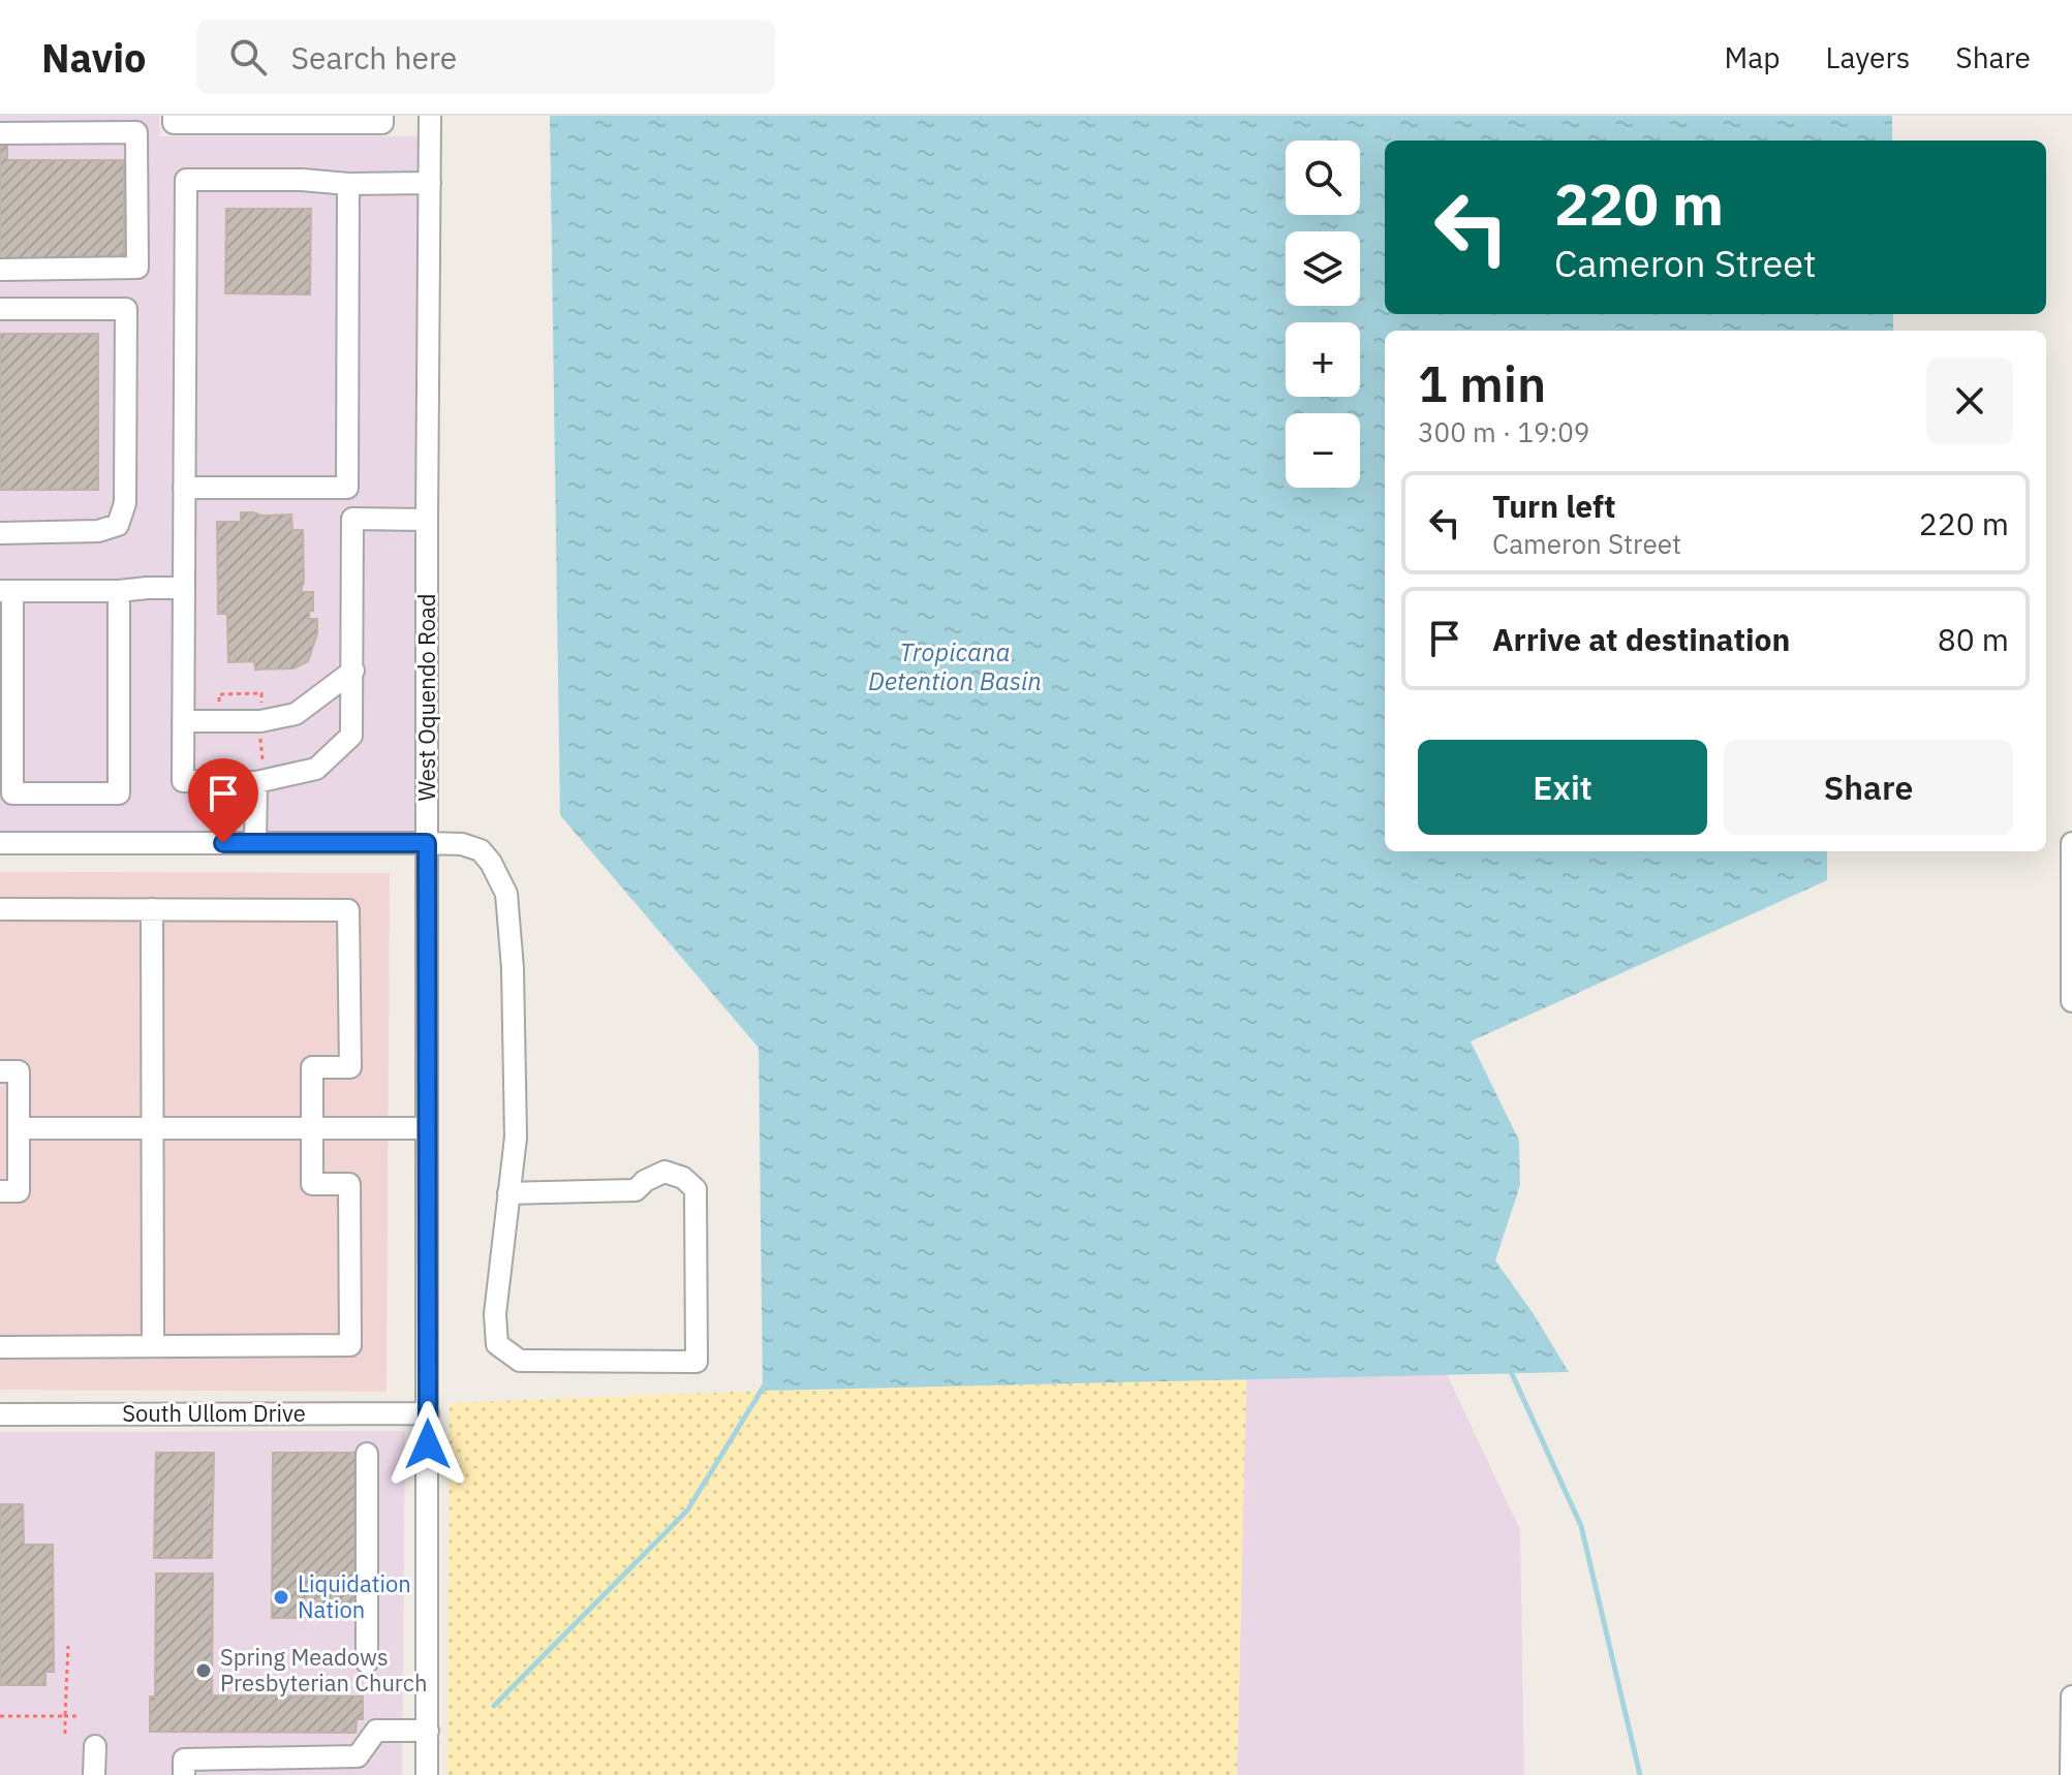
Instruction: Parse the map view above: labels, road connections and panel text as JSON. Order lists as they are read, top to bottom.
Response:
{
  "streets": {
    "street": ["West Oquendo Road", "South Ullom Drive"]
  },
  "crossings": [
    ["West Oquendo Road", "South Ullom Drive"]
  ],
  "water": ["Tropicana Detention Basin"],
  "places": ["Liquidation Nation", "Spring Meadows Presbyterian Church"],
  "page": {
    "header": "Navio",
    "search": "Search here",
    "nav": ["Map", "Layers", "Share"],
    "map_buttons": ["+", "−"],
    "turn": ["220 m", "Cameron Street"],
    "heading": ["1 min", "300 m · 19:09"],
    "list": [
      {
        "name": "Turn left",
        "note": "Cameron Street",
        "value": "220 m"
      },
      {
        "name": "Arrive at destination",
        "value": "80 m"
      }
    ],
    "buttons": ["Exit", "Share"]
  }
}
